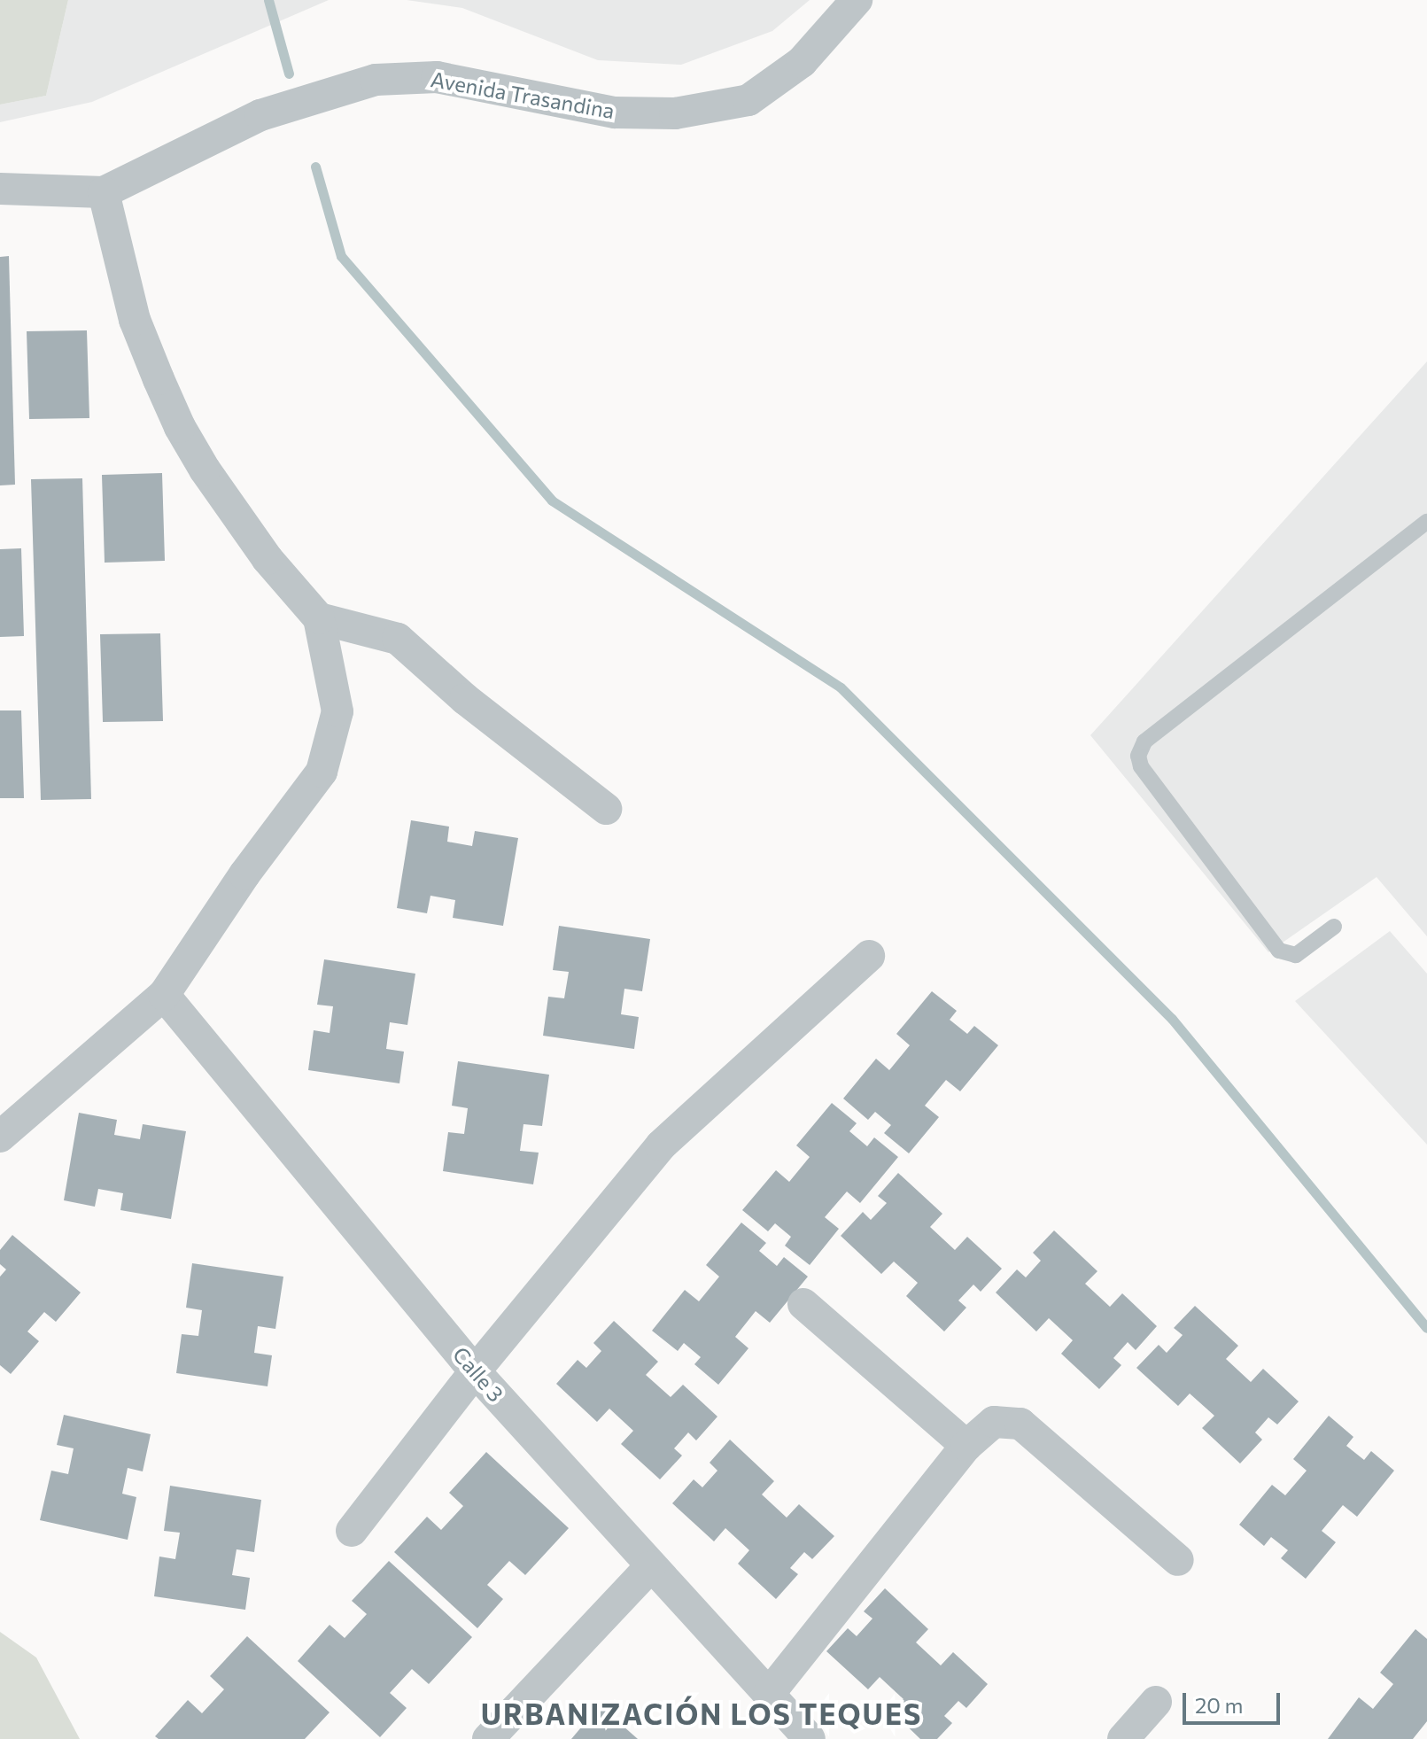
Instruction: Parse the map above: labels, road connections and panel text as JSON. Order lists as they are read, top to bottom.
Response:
{
  "streets": {
    "street": ["Avenida Trasandina", "Calle 3"]
  },
  "districts": ["URBANIZACIÓN LOS TEQUES"],
  "scale_bar": "20 m"
}
